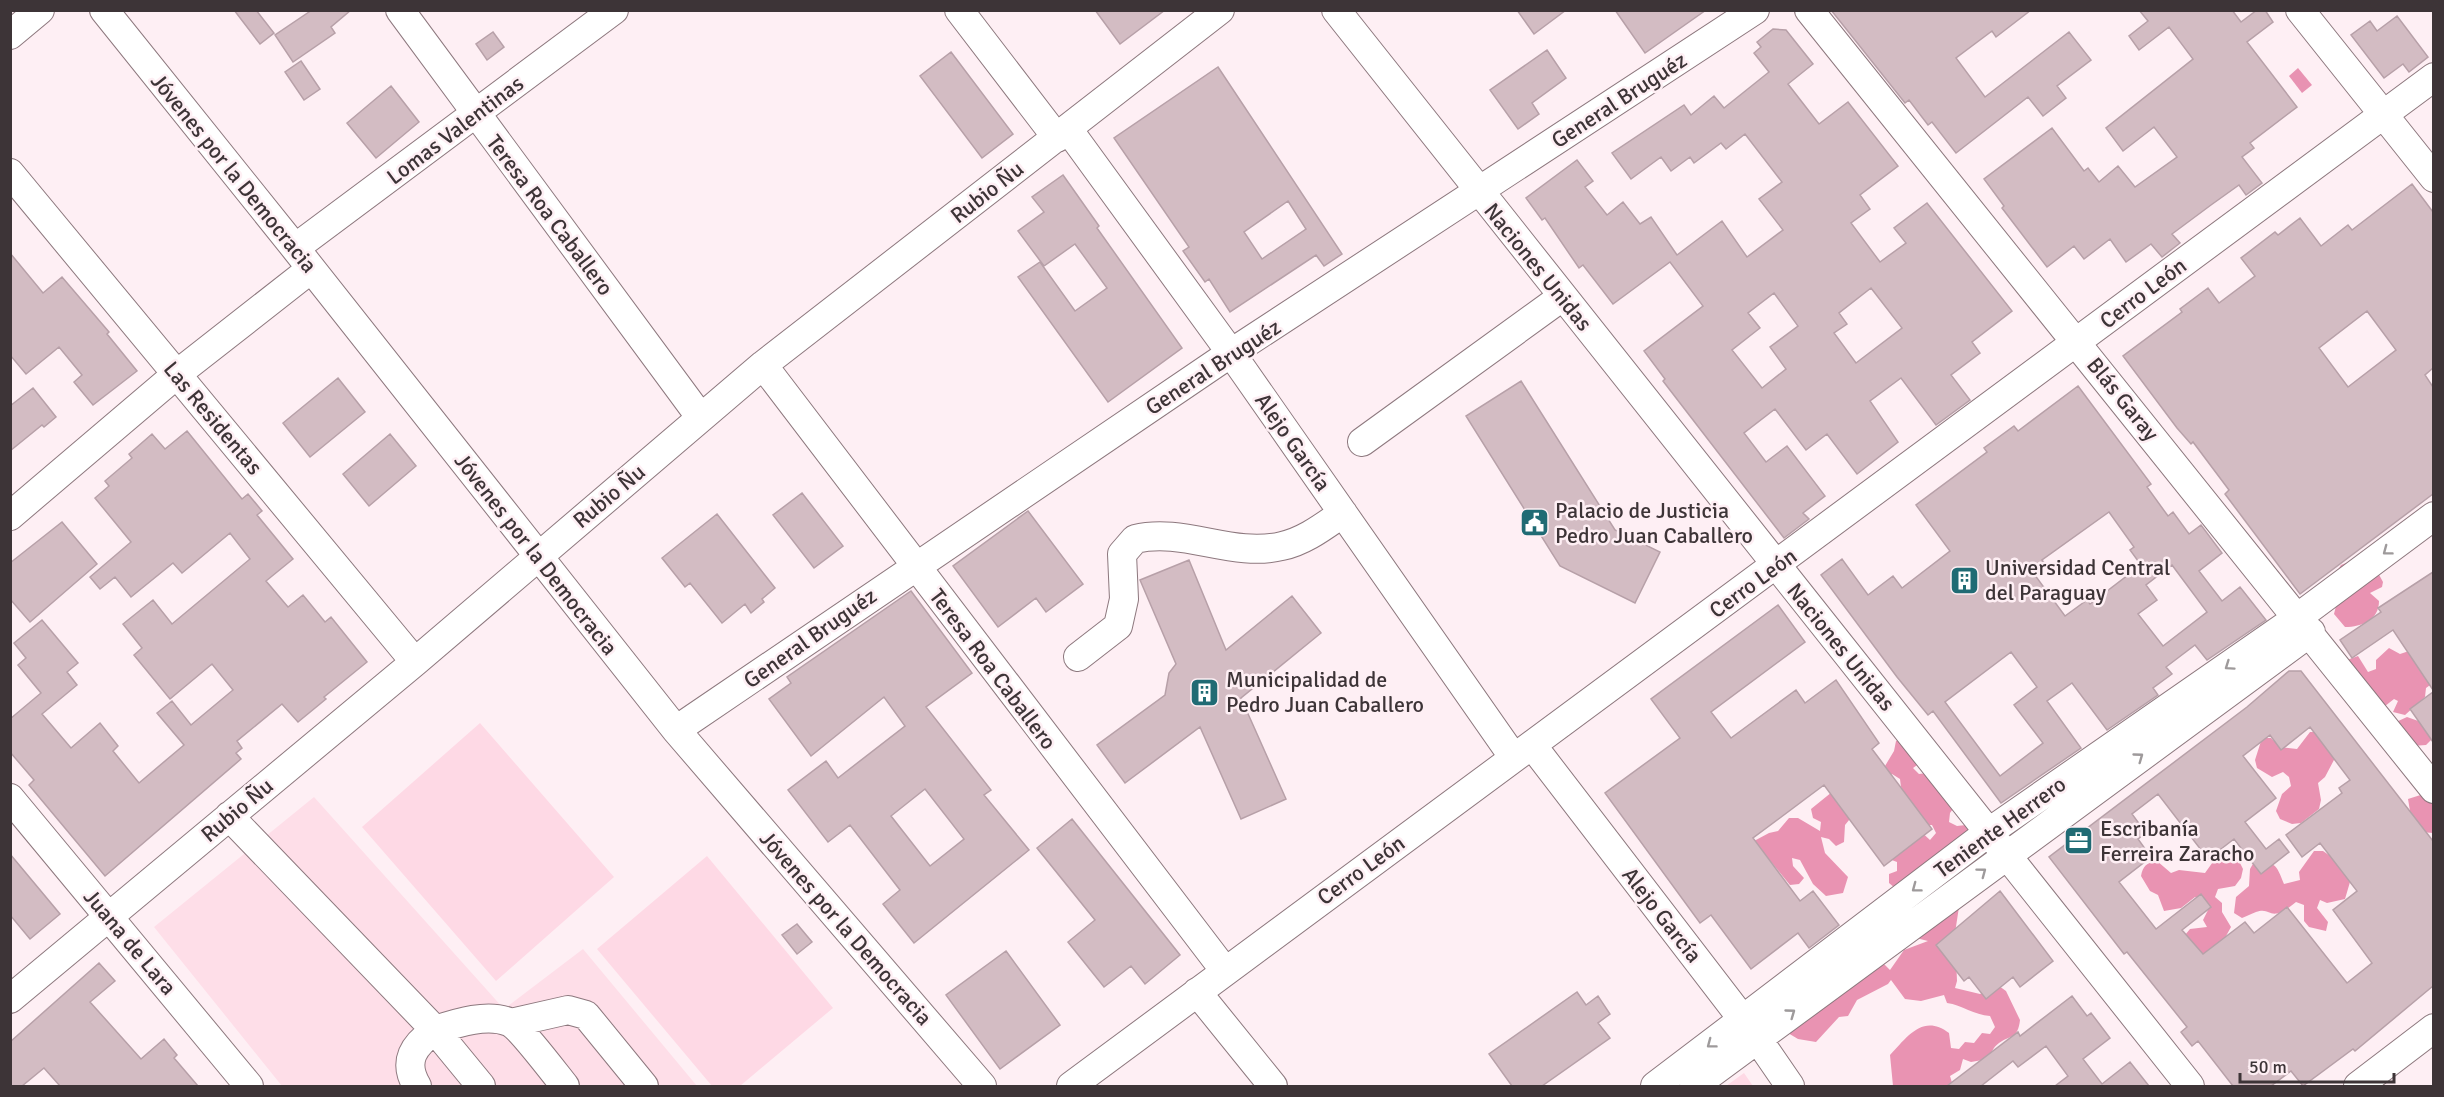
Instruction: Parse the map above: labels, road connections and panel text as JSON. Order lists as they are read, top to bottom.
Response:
{
  "streets": {
    "street": [
      "General Bruguéz",
      "Lomas Valentinas",
      "Jóvenes por la Democracia",
      "Rubio Ñu",
      "Teresa Roa Caballero",
      "Naciones Unidas",
      "Cerro León",
      "Blás Garay",
      "Las Residentas",
      "Alejo García",
      "Teniente Herrero",
      "Juana de Lara"
    ]
  },
  "crossings": [
    ["General Bruguéz", "Jóvenes por la Democracia"],
    ["General Bruguéz", "Teresa Roa Caballero"],
    ["General Bruguéz", "Naciones Unidas"],
    ["General Bruguéz", "Alejo García"],
    ["Lomas Valentinas", "Jóvenes por la Democracia"],
    ["Lomas Valentinas", "Teresa Roa Caballero"],
    ["Lomas Valentinas", "Las Residentas"],
    ["Jóvenes por la Democracia", "Rubio Ñu"],
    ["Rubio Ñu", "Teresa Roa Caballero"],
    ["Rubio Ñu", "Las Residentas"],
    ["Rubio Ñu", "Alejo García"],
    ["Rubio Ñu", "Juana de Lara"],
    ["Teresa Roa Caballero", "Cerro León"],
    ["Naciones Unidas", "Cerro León"],
    ["Naciones Unidas", "Teniente Herrero"],
    ["Cerro León", "Blás Garay"],
    ["Cerro León", "Alejo García"],
    ["Blás Garay", "Teniente Herrero"],
    ["Alejo García", "Teniente Herrero"]
  ],
  "places": {
    "public building": ["Palacio de Justicia Pedro Juan Caballero"],
    "building": ["Universidad Central del Paraguay", "Municipalidad de Pedro Juan Caballero"],
    "office": ["Escribanía Ferreira Zaracho"]
  },
  "scale_bar": "50 m"
}
